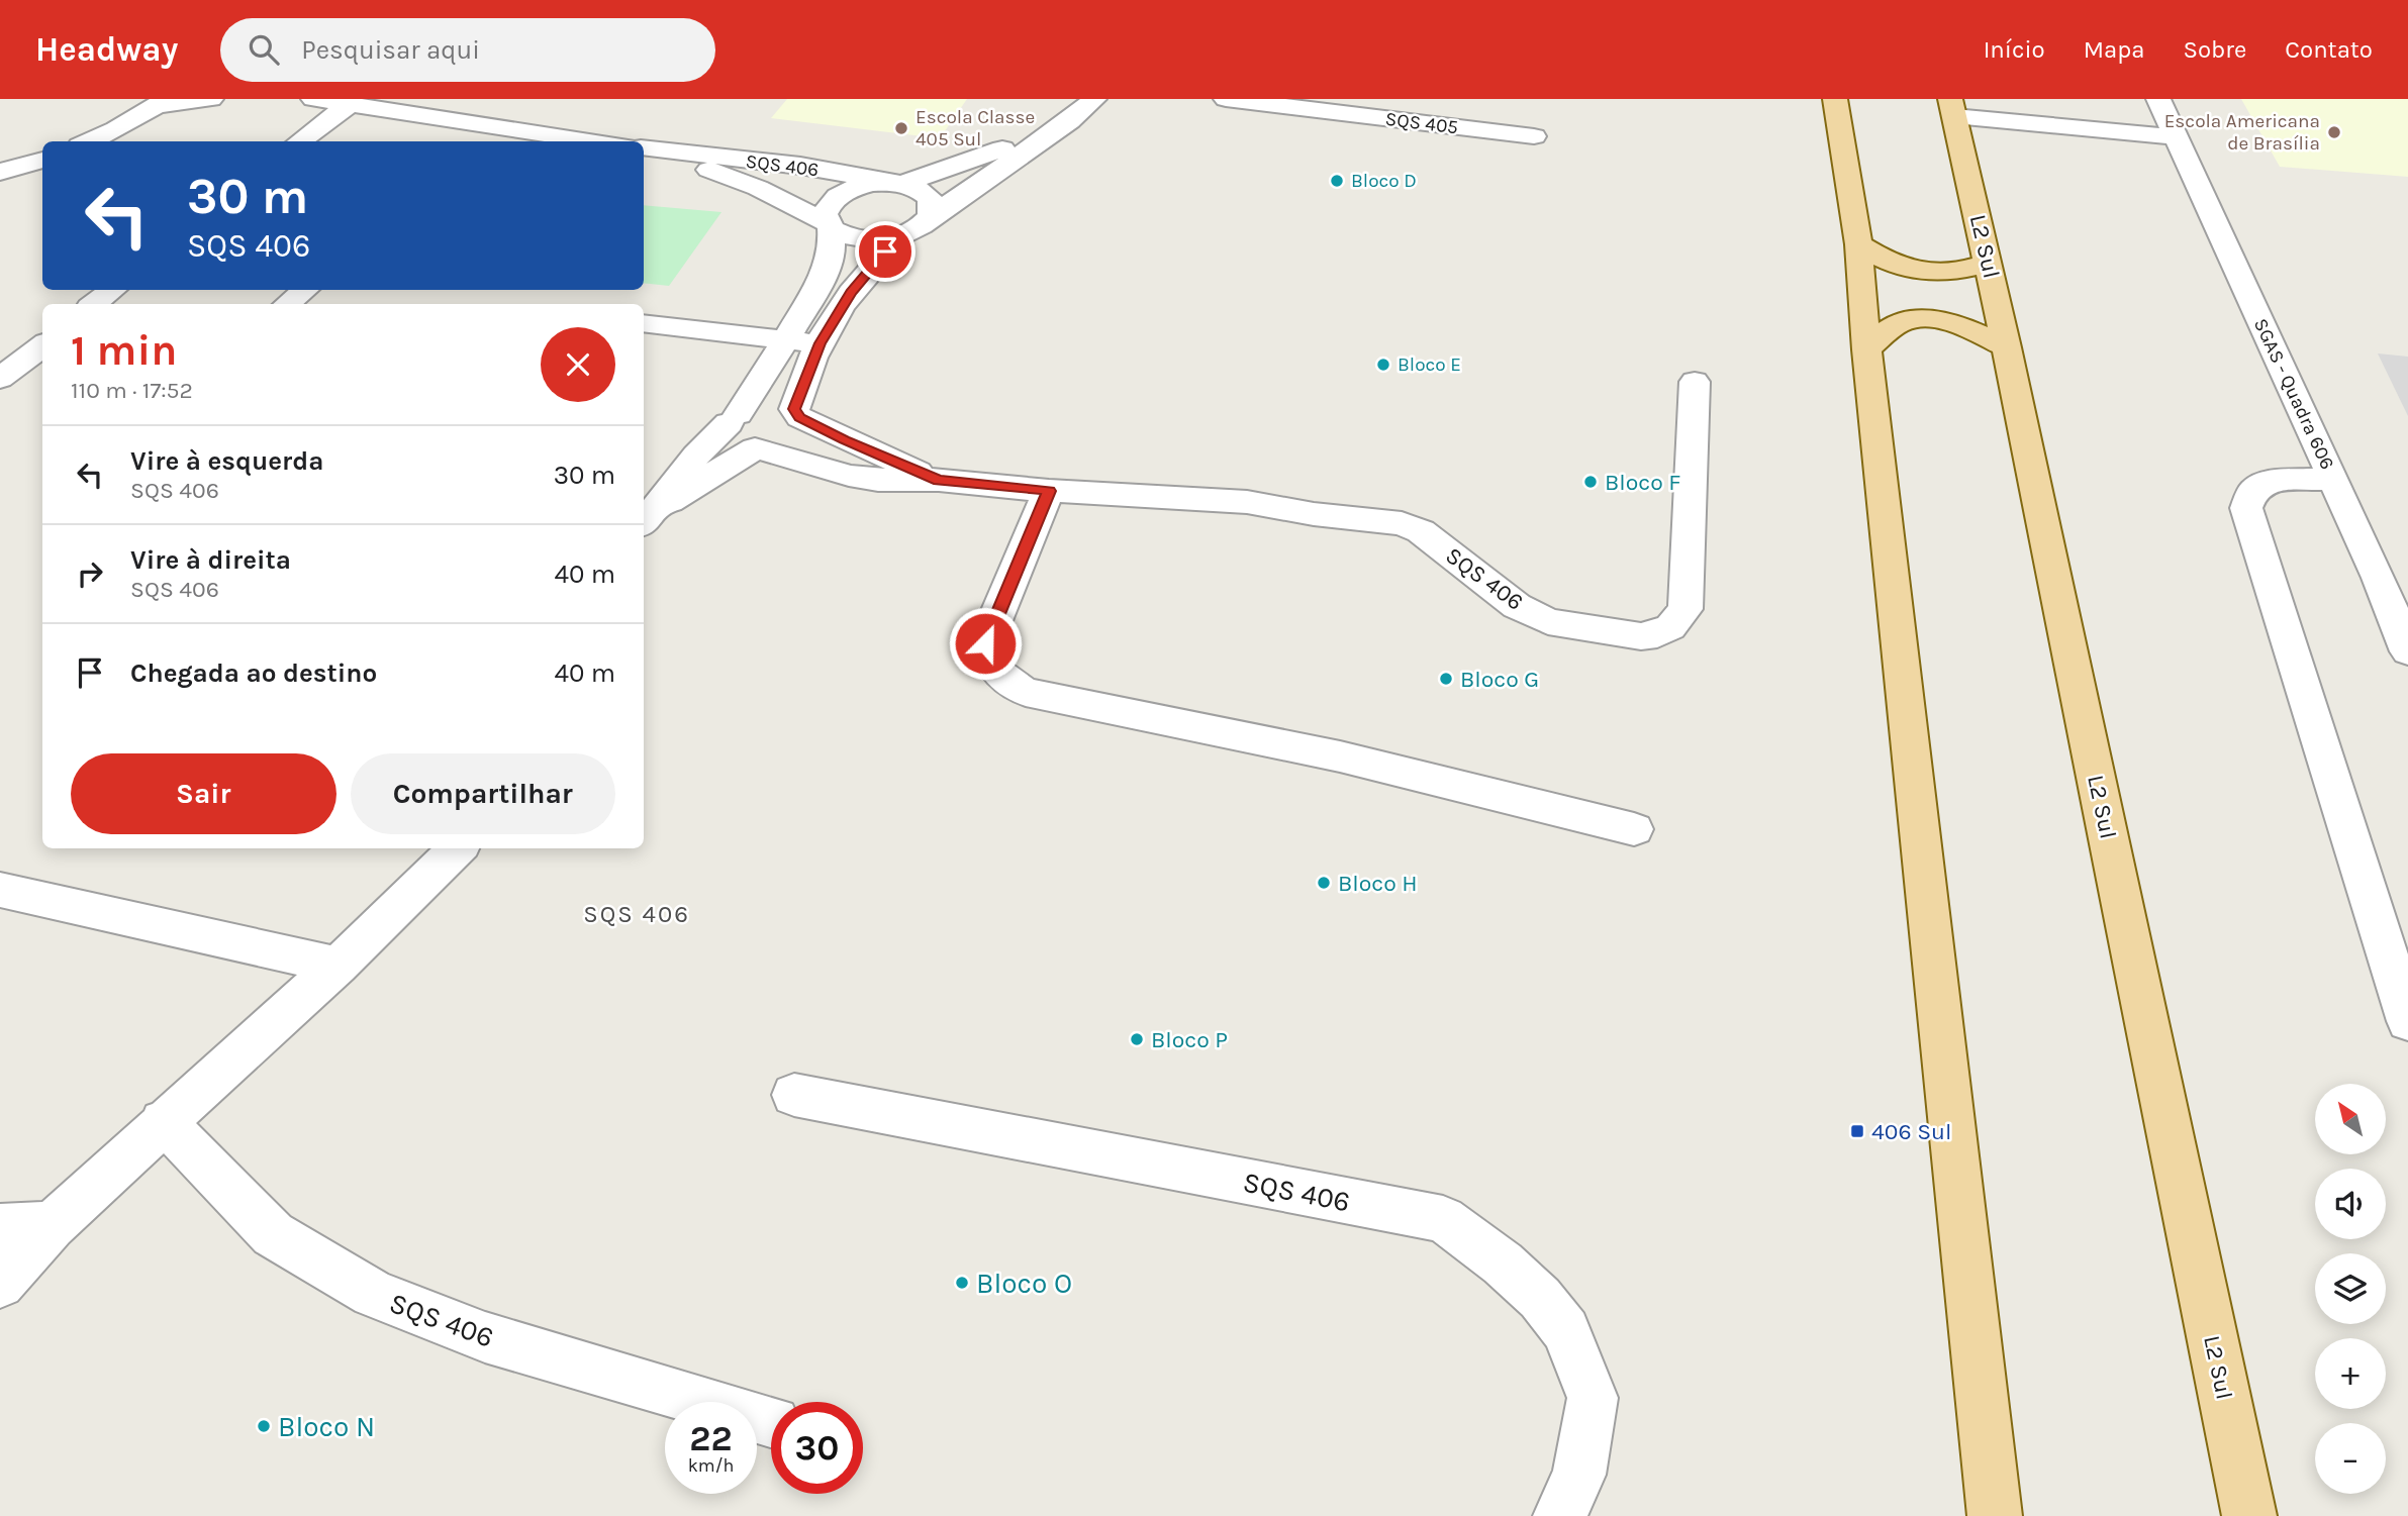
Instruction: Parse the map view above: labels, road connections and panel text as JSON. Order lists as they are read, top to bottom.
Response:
{
  "streets": {
    "main road": ["L2 Sul"],
    "street": ["SQS 405", "SQS 406", "SGAS - Quadra 606"]
  },
  "districts": ["SQS 406"],
  "places": {
    "other": [
      "Escola Classe 405 Sul",
      "Escola Americana de Brasília",
      "Bloco D",
      "Bloco E",
      "Bloco F",
      "Bloco G",
      "Bloco H",
      "Bloco P",
      "Bloco O",
      "Bloco N"
    ],
    "transit": ["406 Sul"]
  },
  "north": "top left",
  "page": {
    "header": "Headway",
    "search": "Pesquisar aqui",
    "nav": [
      "Início",
      "Mapa",
      "Sobre",
      "Contato"
    ],
    "turn": ["30 m", "SQS 406"],
    "heading": ["1 min", "110 m · 17:52"],
    "list": [
      {
        "name": "Vire à esquerda",
        "note": "SQS 406",
        "value": "30 m"
      },
      {
        "name": "Vire à direita",
        "note": "SQS 406",
        "value": "40 m"
      },
      {
        "name": "Chegada ao destino",
        "value": "40 m"
      }
    ],
    "buttons": ["Sair", "Compartilhar"],
    "map_buttons": ["+", "−"],
    "speed": "22 km/h",
    "limit": "30"
  }
}
